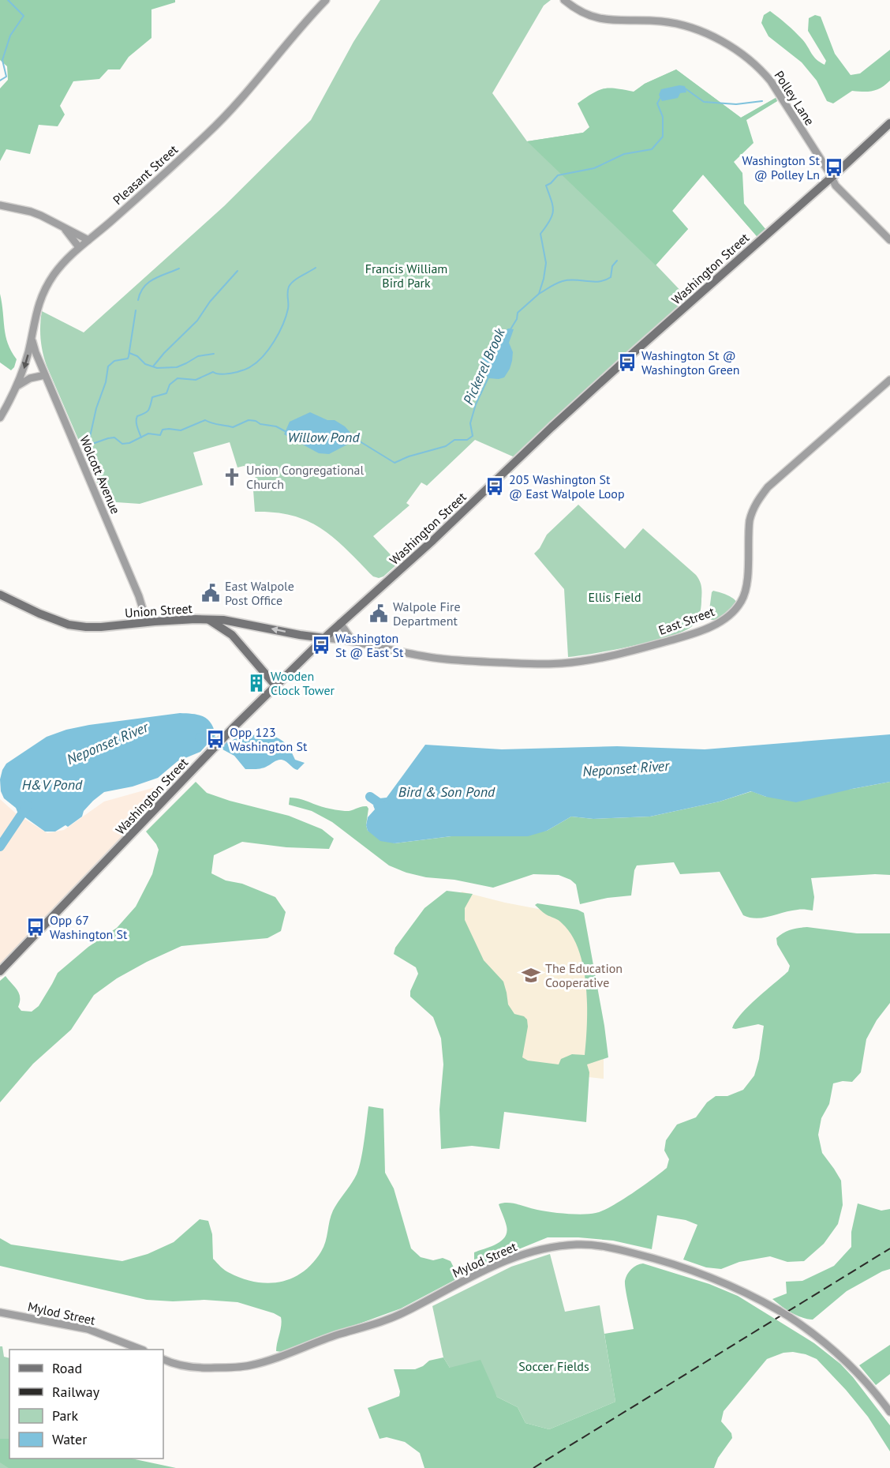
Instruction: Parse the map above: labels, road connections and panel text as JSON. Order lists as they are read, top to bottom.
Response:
{
  "streets": {
    "main road": ["Washington Street", "Union Street"],
    "street": [
      "Polley Lane",
      "Pleasant Street",
      "Wolcott Avenue",
      "East Street",
      "Mylod Street"
    ]
  },
  "crossings": [
    ["Polley Lane", "Washington Street"],
    ["Pleasant Street", "Wolcott Avenue"],
    ["Washington Street", "Union Street"],
    ["Washington Street", "East Street"],
    ["Wolcott Avenue", "Union Street"],
    ["Union Street", "East Street"]
  ],
  "one_way": ["Union Street"],
  "water": [
    "Pickerel Brook",
    "Willow Pond",
    "Neponset River",
    "H&V Pond",
    "Bird & Son Pond"
  ],
  "parks": ["Francis William Bird Park", "Ellis Field", "Soccer Fields"],
  "places": {
    "bus stop": [
      "Washington St @ Polley Ln",
      "Washington St @ Washington Green",
      "205 Washington St @ East Walpole Loop",
      "Washington St @ East St",
      "Opp 123 Washington St",
      "Opp 67 Washington St"
    ],
    "church": ["Union Congregational Church"],
    "public building": ["East Walpole Post Office", "Walpole Fire Department"],
    "building": ["Wooden Clock Tower"],
    "school or university": ["The Education Cooperative"]
  },
  "legend": [
    "Road",
    "Railway",
    "Park",
    "Water"
  ]
}
